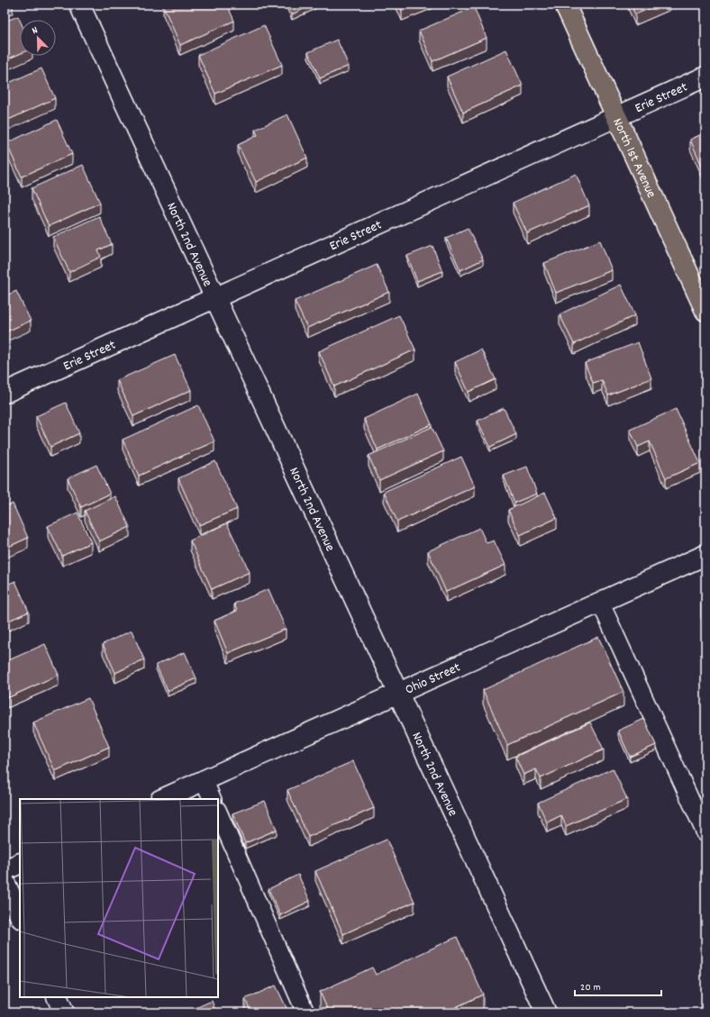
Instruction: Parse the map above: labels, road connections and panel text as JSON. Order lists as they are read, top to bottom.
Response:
{
  "streets": {
    "main road": ["North 1st Avenue"],
    "street": ["Erie Street", "North 2nd Avenue", "Ohio Street"]
  },
  "crossings": [
    ["Erie Street", "North 1st Avenue"],
    ["Erie Street", "North 2nd Avenue"],
    ["North 2nd Avenue", "Ohio Street"]
  ],
  "scale_bar": "20 m",
  "north": "top left"
}
